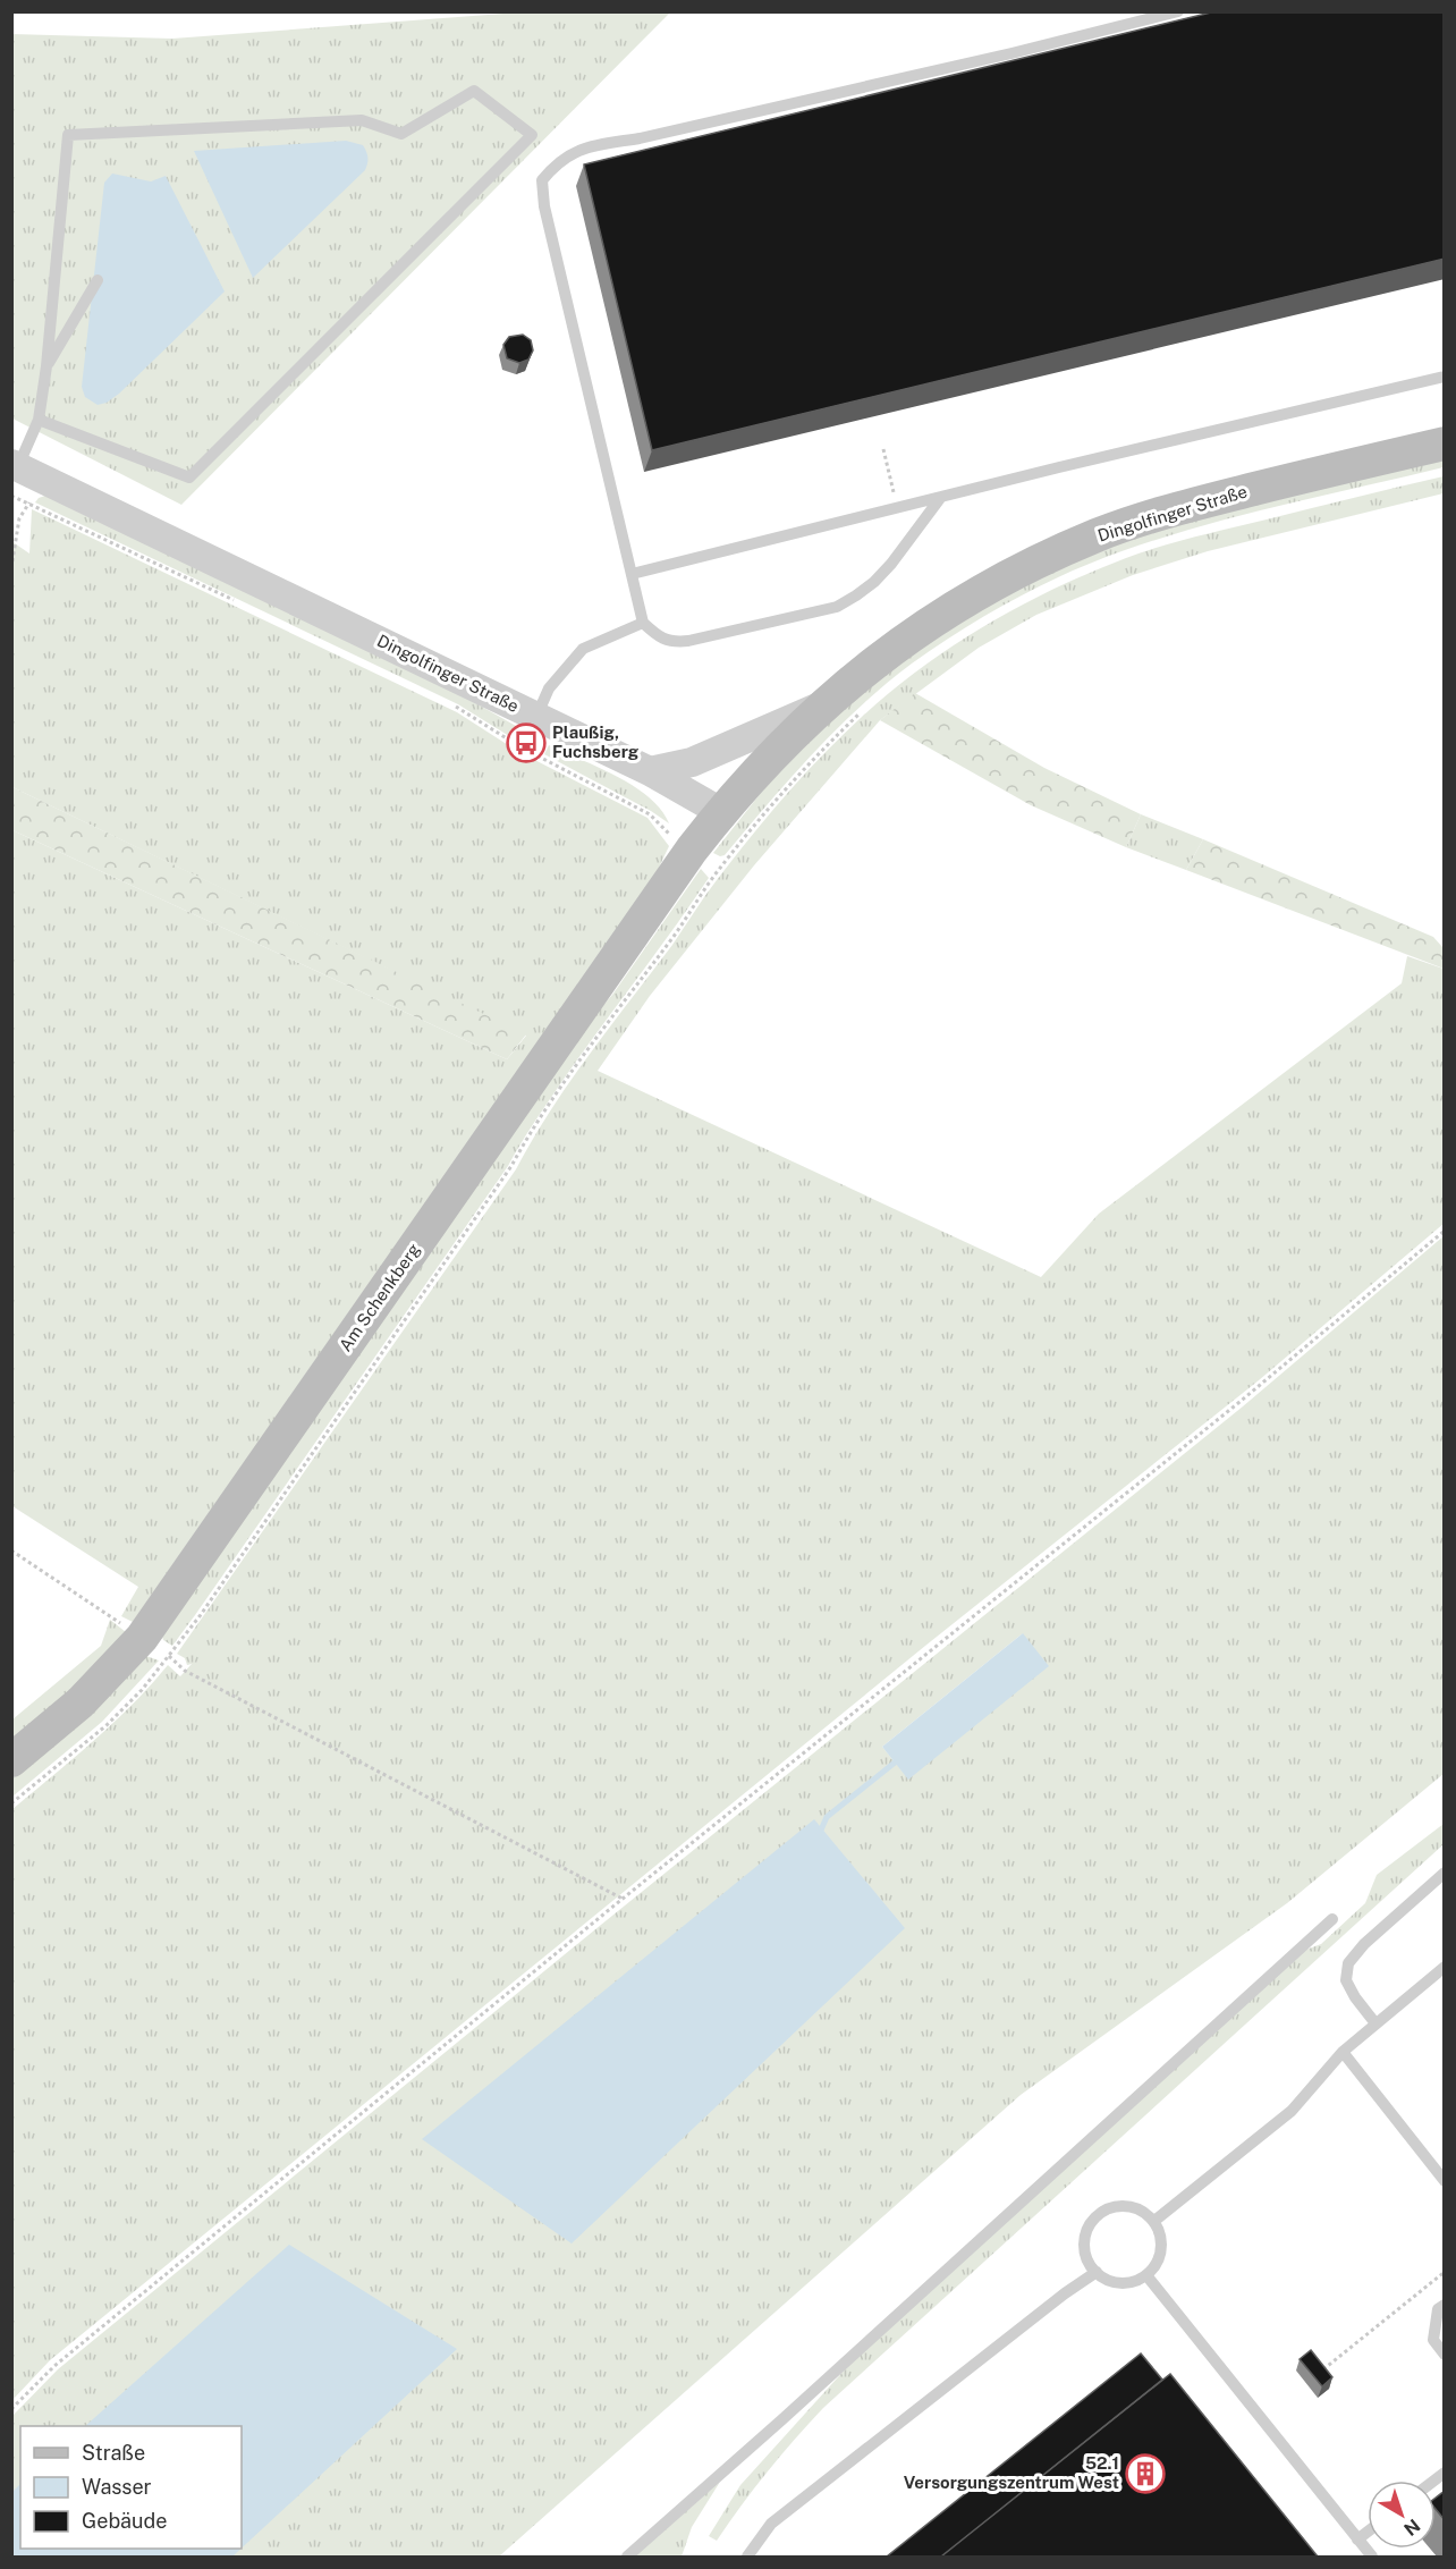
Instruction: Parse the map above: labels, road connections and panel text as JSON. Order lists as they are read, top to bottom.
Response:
{
  "streets": {
    "main road": ["Dingolfinger Straße", "Am Schenkberg"]
  },
  "crossings": [
    ["Dingolfinger Straße", "Am Schenkberg"]
  ],
  "places": {
    "bus stop": ["Plaußig, Fuchsberg"],
    "building": ["52.1 Versorgungszentrum West"]
  },
  "legend": ["Straße", "Wasser", "Gebäude"],
  "north": "bottom right"
}
